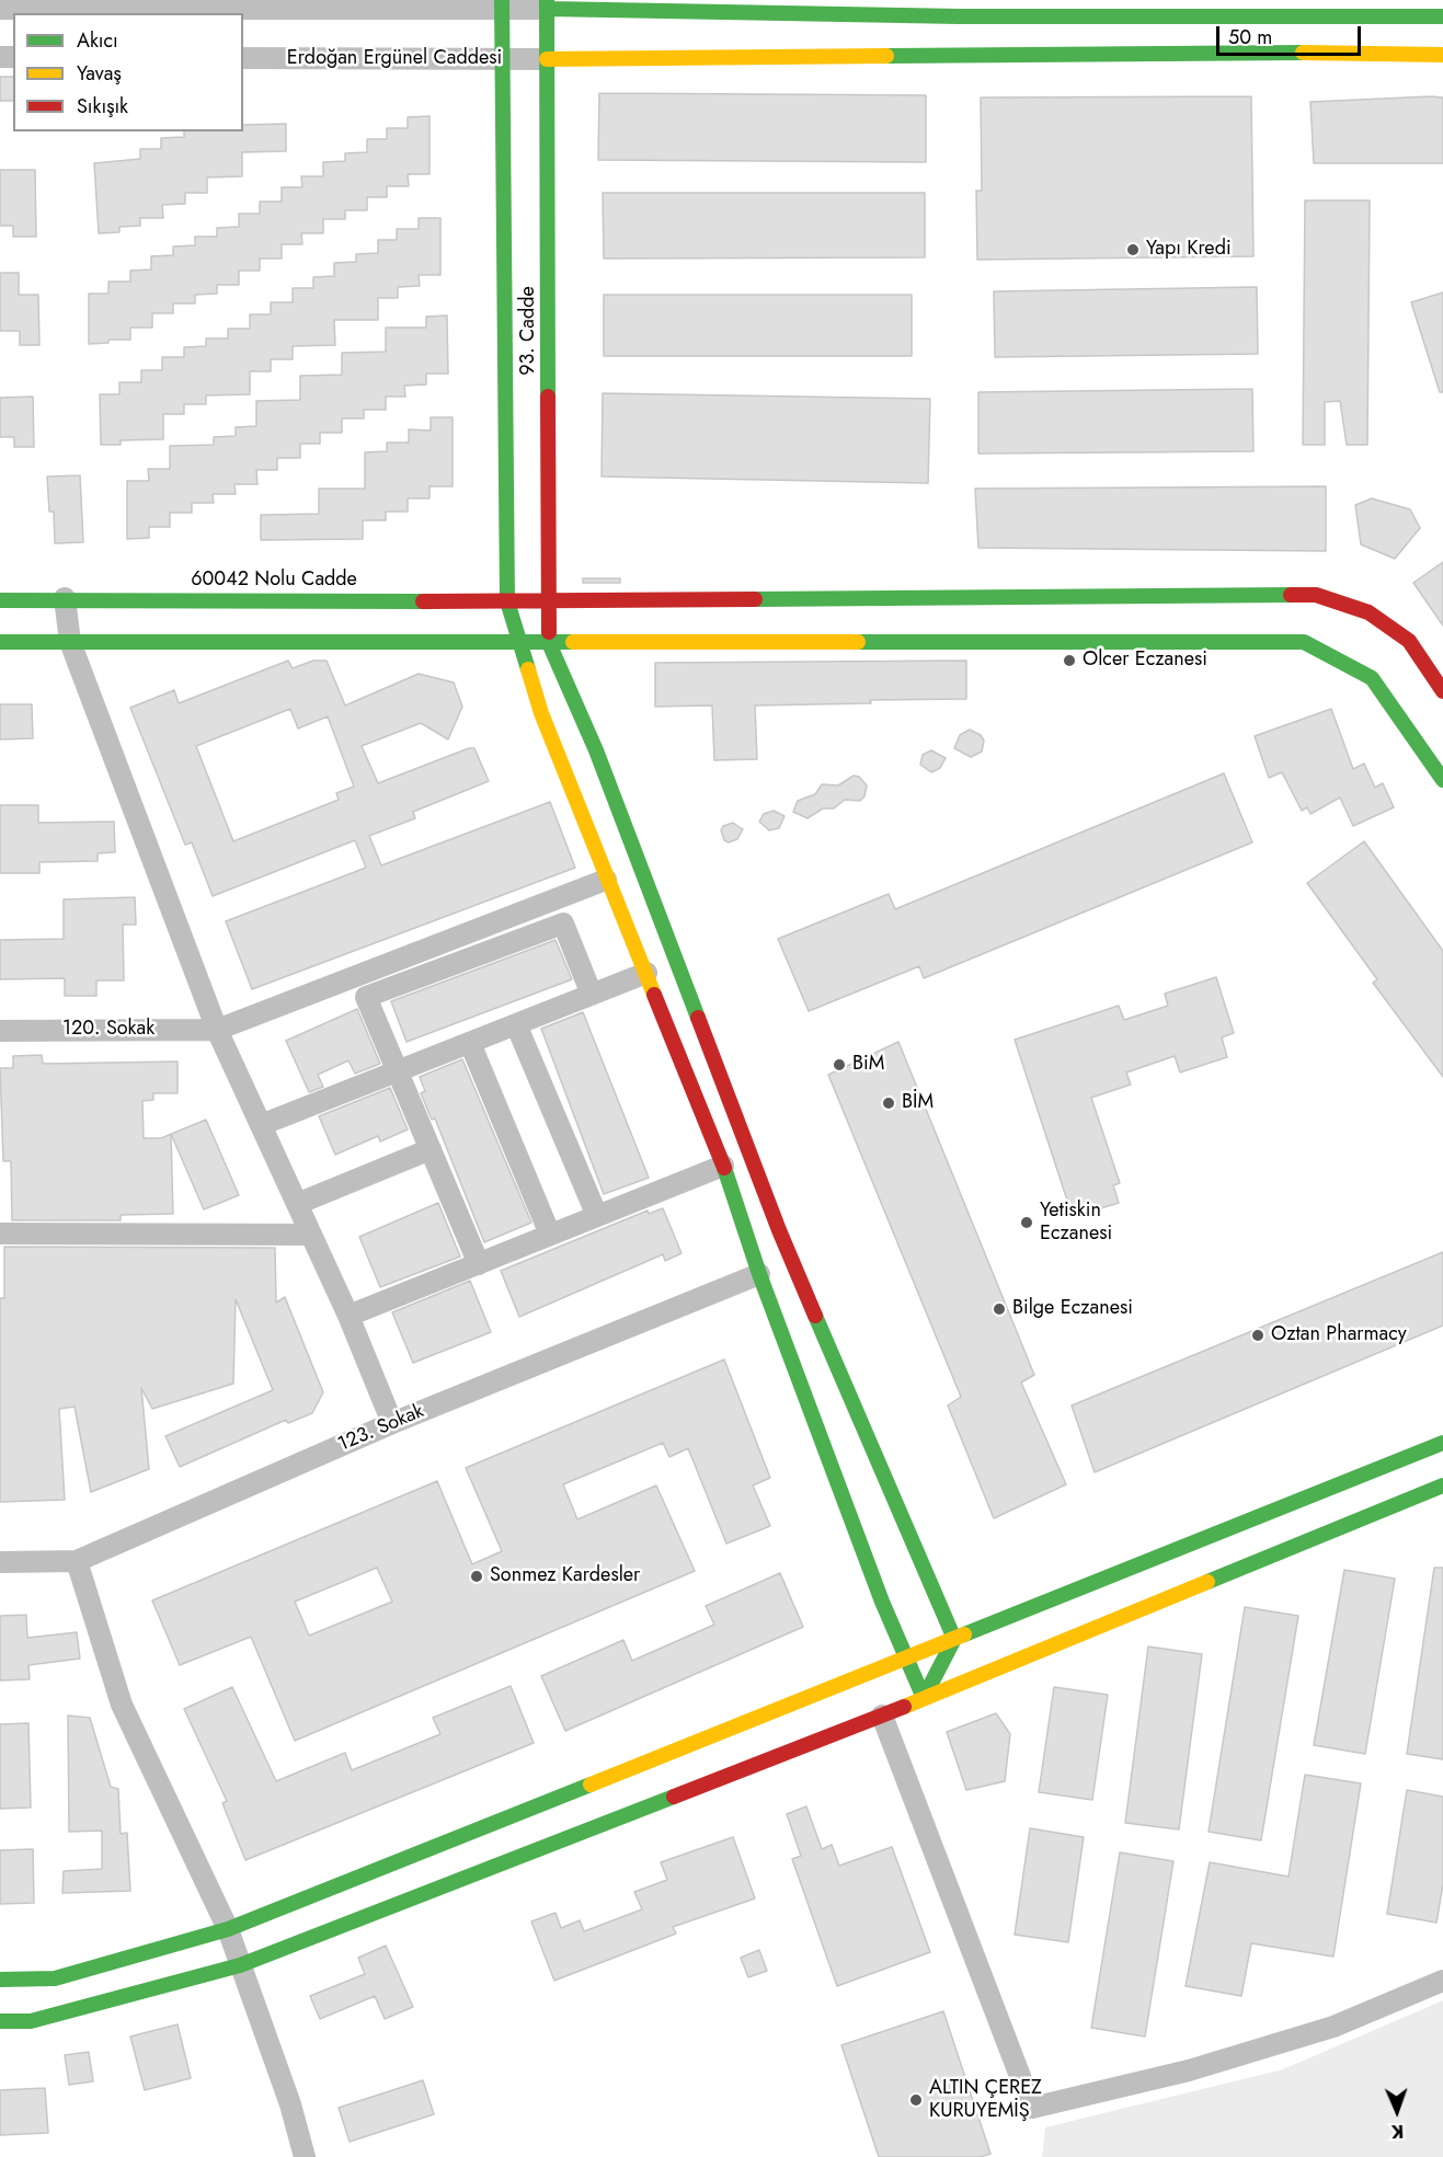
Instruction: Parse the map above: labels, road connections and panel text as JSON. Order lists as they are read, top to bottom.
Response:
{
  "streets": {
    "street": [
      "Erdoğan Ergünel Caddesi",
      "93. Cadde",
      "60042 Nolu Cadde",
      "120. Sokak",
      "123. Sokak"
    ]
  },
  "crossings": [
    ["Erdoğan Ergünel Caddesi", "93. Cadde"],
    ["93. Cadde", "60042 Nolu Cadde"]
  ],
  "places": [
    "Yapı Kredi",
    "Olcer Eczanesi",
    "BiM",
    "BİM",
    "Yetiskin Eczanesi",
    "Bilge Eczanesi",
    "Oztan Pharmacy",
    "Sonmez Kardesler",
    "ALTIN ÇEREZ KURUYEMİŞ"
  ],
  "legend": ["Akıcı", "Yavaş", "Sıkışık"],
  "scale_bar": "50 m",
  "north": "bottom"
}
